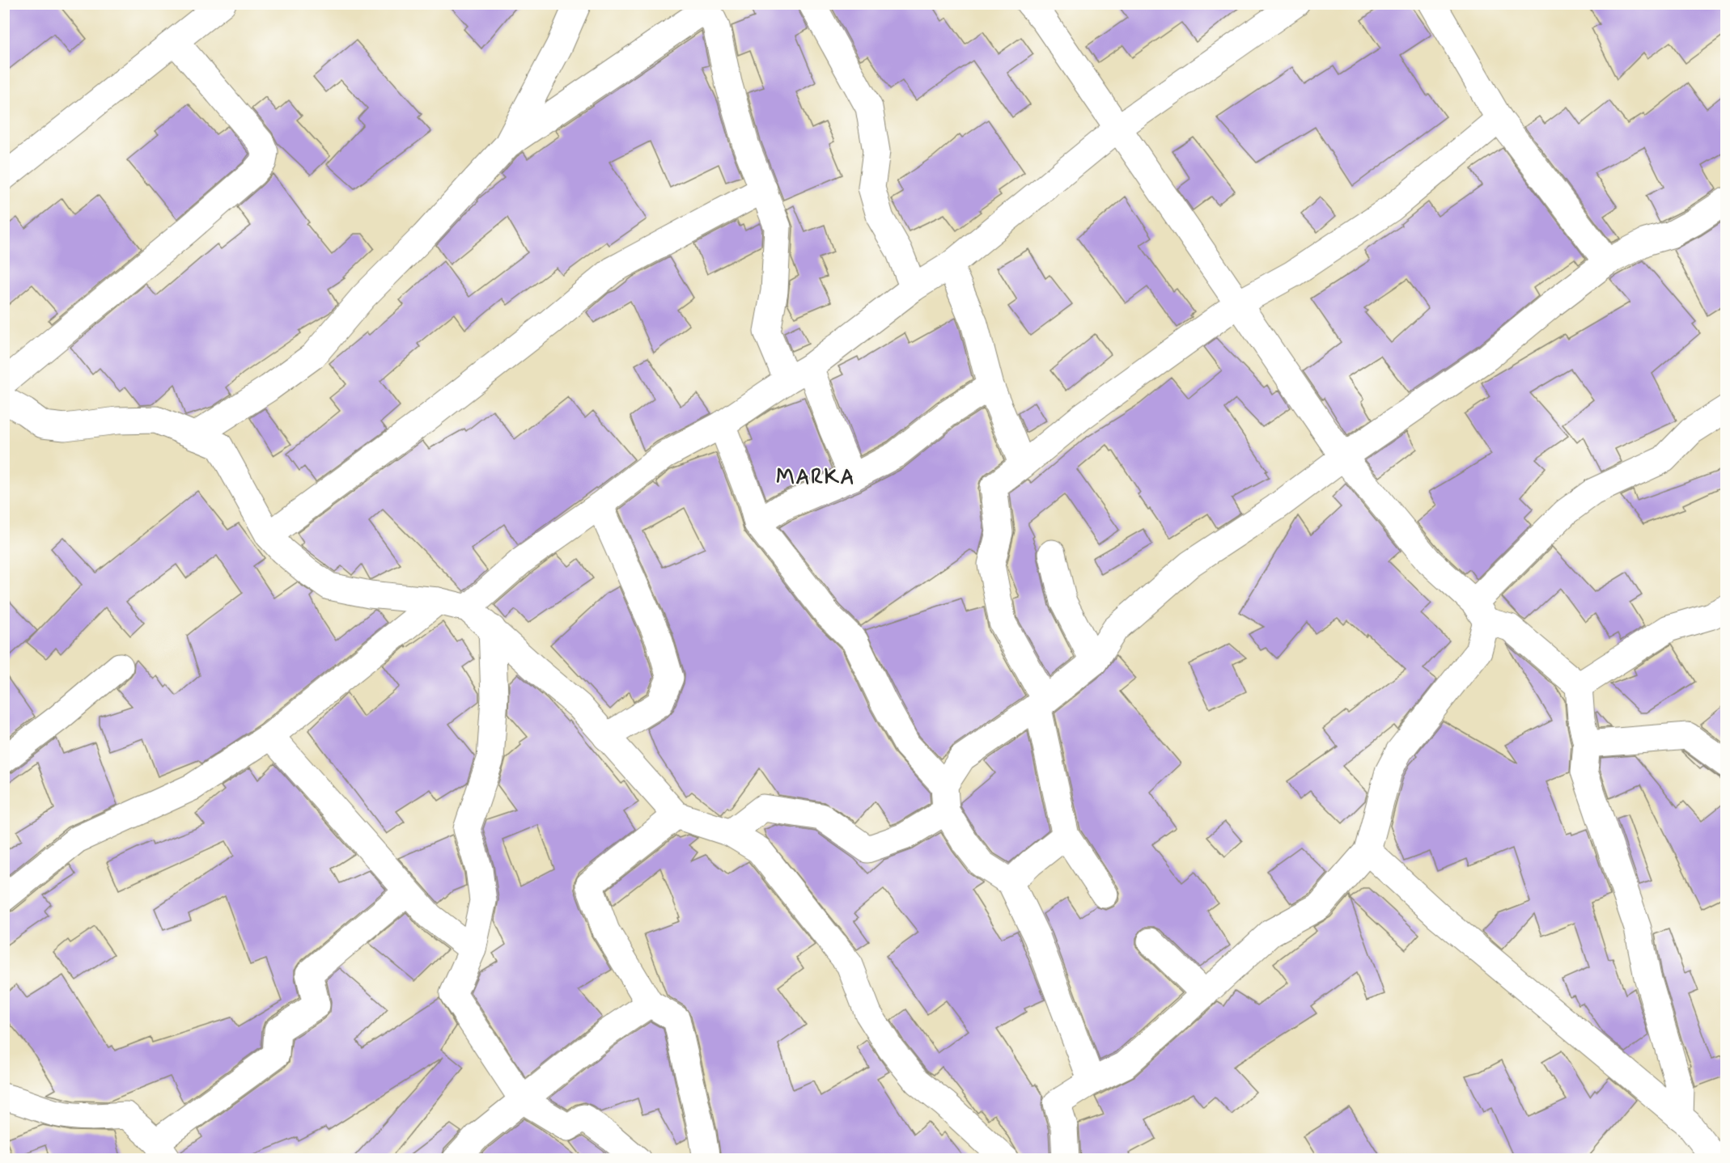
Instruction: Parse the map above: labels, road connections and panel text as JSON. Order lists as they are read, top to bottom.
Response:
{
  "districts": ["MARKA"]
}
